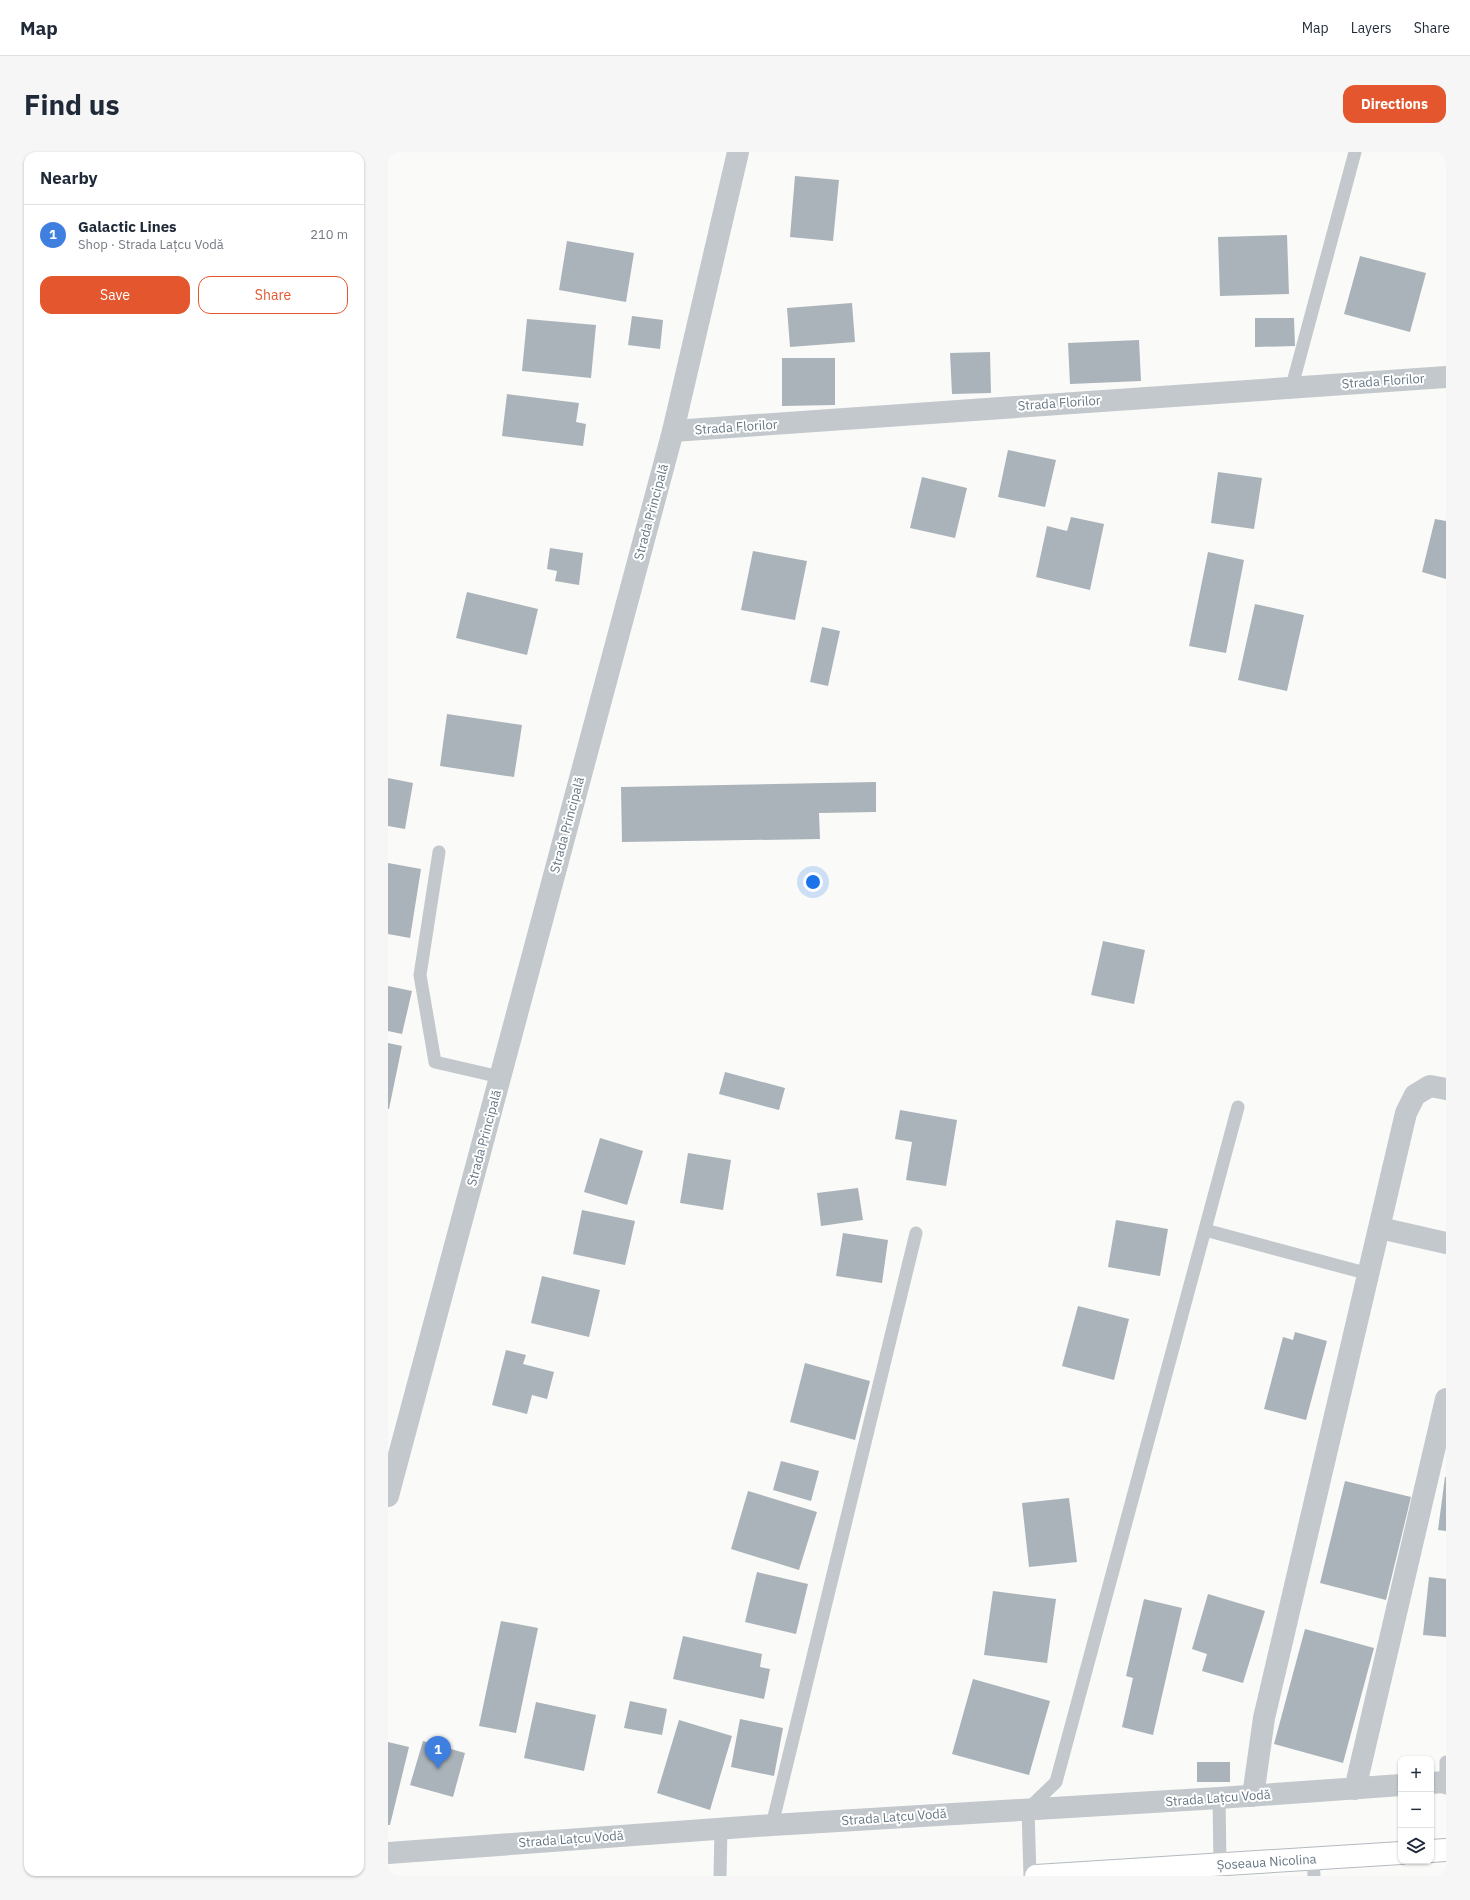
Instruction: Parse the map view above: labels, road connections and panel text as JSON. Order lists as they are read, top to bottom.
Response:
{
  "streets": {
    "main road": ["Șoseaua Nicolina"],
    "street": ["Strada Florilor", "Strada Principală", "Strada Lațcu Vodă"]
  },
  "crossings": [
    ["Strada Florilor", "Strada Principală"]
  ],
  "page": {
    "header": "Map",
    "nav": ["Map", "Layers", "Share"],
    "buttons": [
      "Directions",
      ["Save", "Share"]
    ],
    "title": "Find us",
    "heading": "Nearby",
    "list": [
      {
        "mark": "1",
        "name": "Galactic Lines",
        "note": "Shop · Strada Lațcu Vodă",
        "value": "210 m"
      }
    ],
    "pins": "1",
    "map_buttons": ["+", "−"]
  }
}
